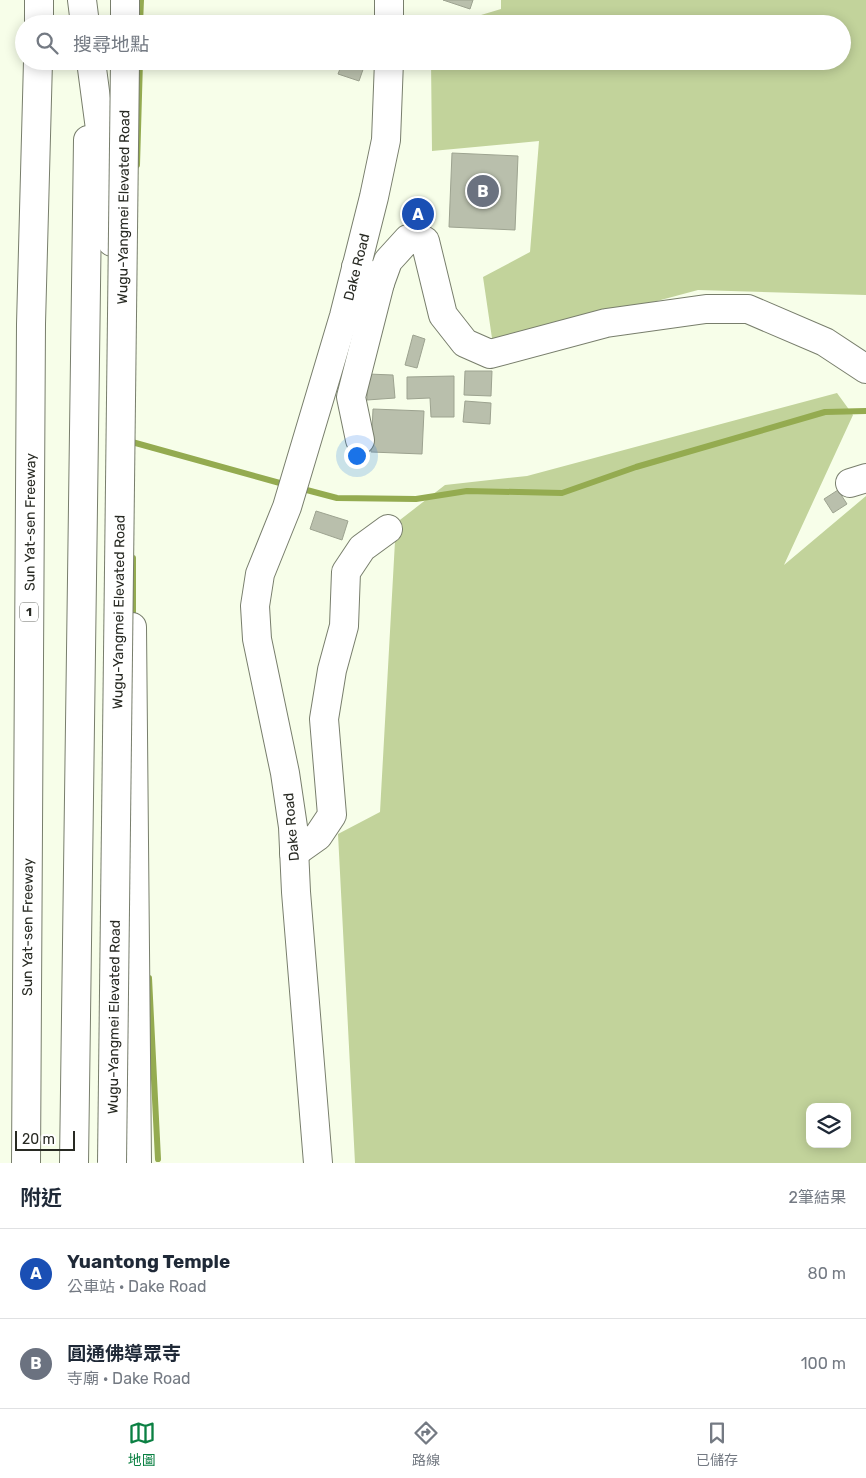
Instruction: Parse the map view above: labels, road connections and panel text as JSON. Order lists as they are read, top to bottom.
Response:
{
  "streets": {
    "main road": [
      "Wugu-Yangmei Elevated Road",
      "Dake Road",
      "Sun Yat-sen Freeway",
      "1"
    ]
  },
  "scale_bar": "20 m",
  "page": {
    "search": "搜尋地點",
    "pins": ["B", "A"],
    "scale": "20 m",
    "heading": ["附近", "2筆結果"],
    "list": [
      {
        "mark": "A",
        "name": "Yuantong Temple",
        "note": "公車站 · Dake Road",
        "value": "80 m"
      },
      {
        "mark": "B",
        "name": "圓通佛導眾寺",
        "note": "寺廟 · Dake Road",
        "value": "100 m"
      }
    ],
    "nav": ["地圖", "路線", "已儲存"]
  }
}
